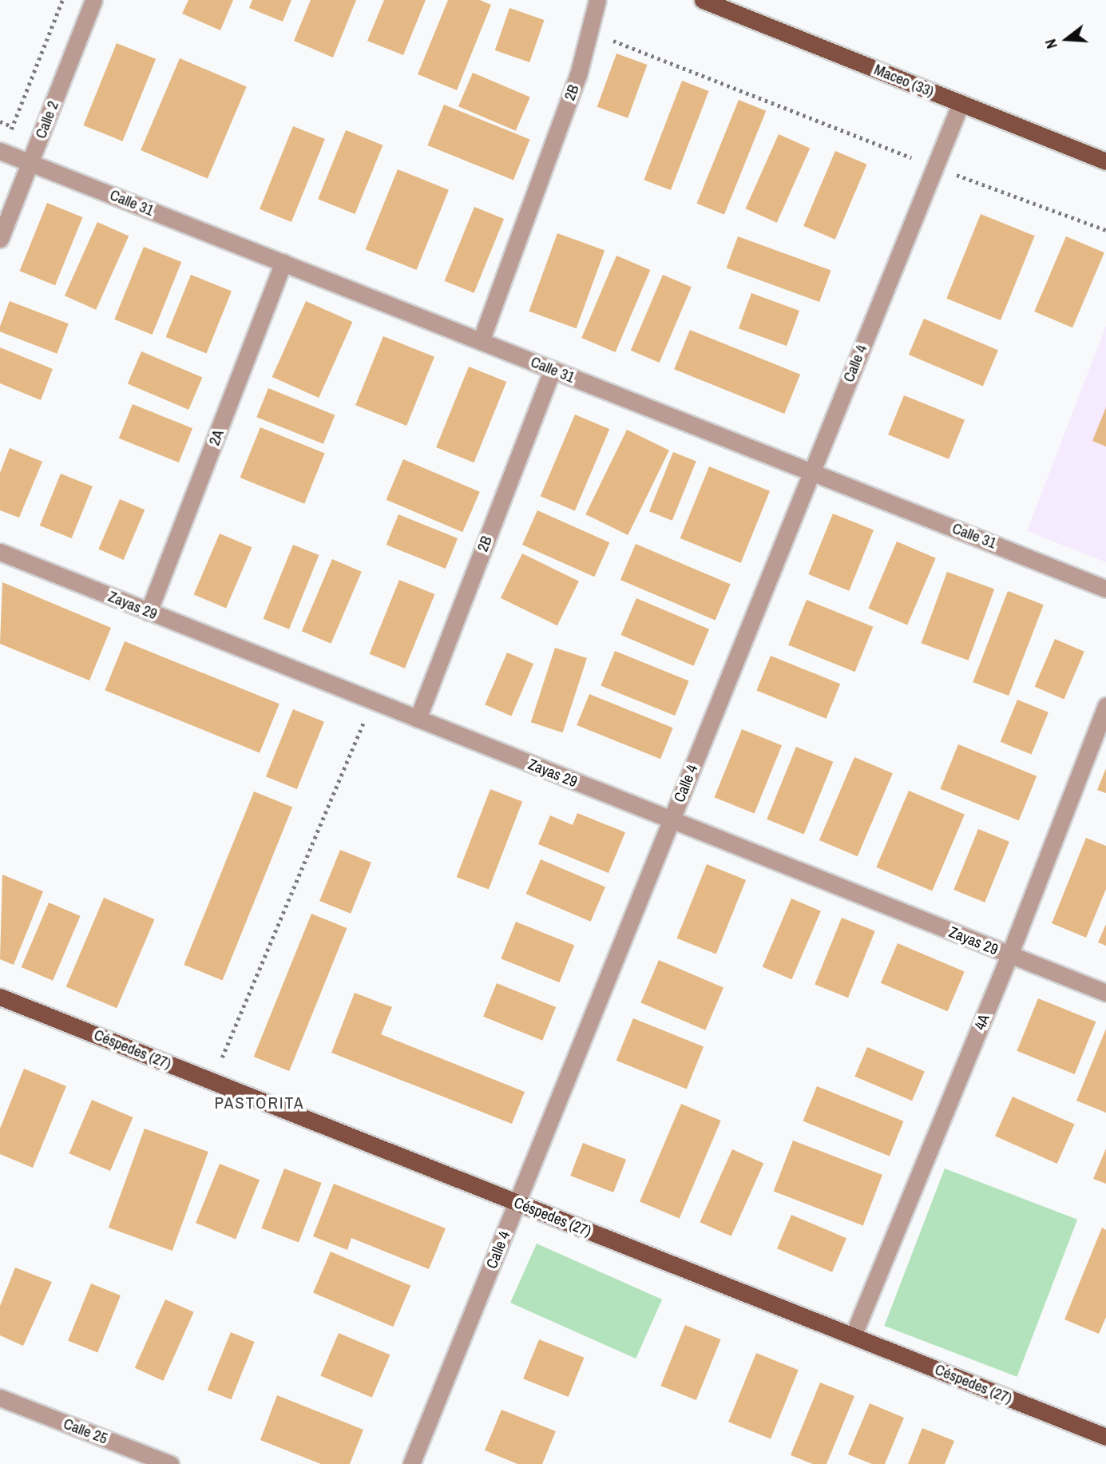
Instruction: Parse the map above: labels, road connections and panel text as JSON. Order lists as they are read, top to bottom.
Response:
{
  "streets": {
    "main road": ["Maceo (33)", "Céspedes (27)"],
    "street": [
      "2B",
      "Calle 2",
      "Calle 31",
      "Calle 4",
      "2A",
      "Zayas 29",
      "4A",
      "Calle 25"
    ]
  },
  "crossings": [
    ["Maceo (33)", "Calle 4"],
    ["2B", "Calle 31"],
    ["2B", "Zayas 29"],
    ["Calle 2", "Calle 31"],
    ["Calle 31", "Calle 4"],
    ["Calle 31", "2A"],
    ["Calle 4", "Zayas 29"],
    ["Calle 4", "Céspedes (27)"],
    ["2A", "Zayas 29"],
    ["Zayas 29", "4A"],
    ["4A", "Céspedes (27)"]
  ],
  "districts": ["PASTORITA"],
  "north": "left"
}
